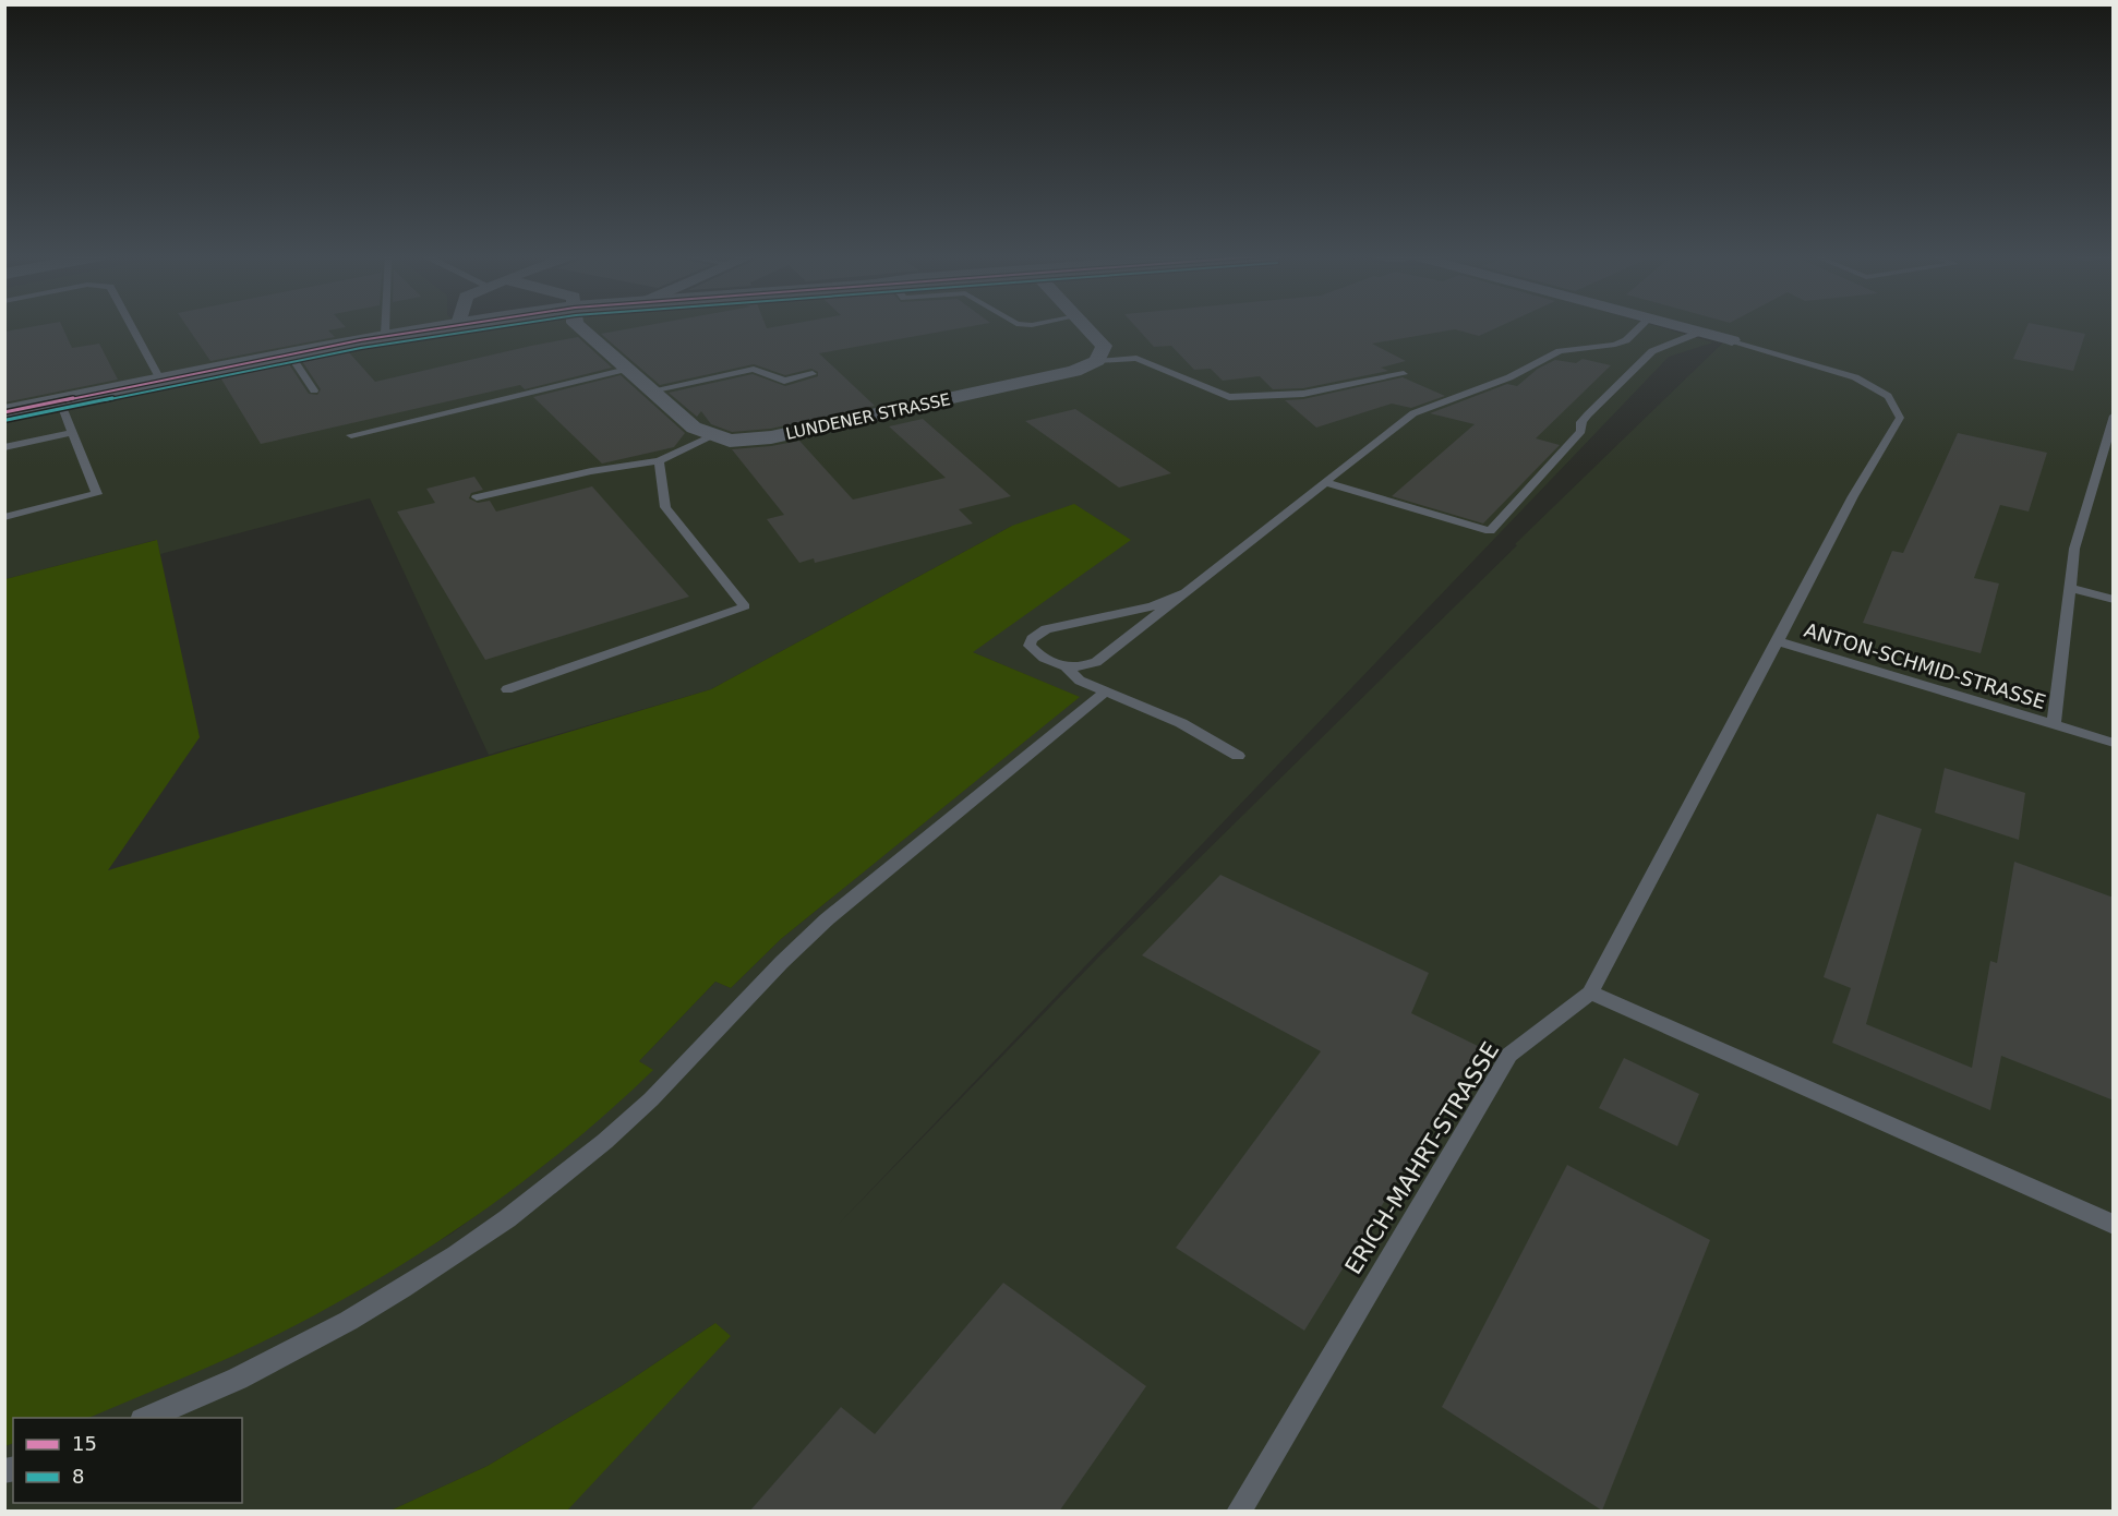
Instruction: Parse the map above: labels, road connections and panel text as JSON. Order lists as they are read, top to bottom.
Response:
{
  "streets": {
    "street": ["LUNDENER STRASSE"],
    "lane": ["ANTON-SCHMID-STRASSE", "ERICH-MAHRT-STRASSE"]
  },
  "crossings": [
    ["ANTON-SCHMID-STRASSE", "ERICH-MAHRT-STRASSE"]
  ],
  "lines": ["transit line 15", "transit line 8"],
  "legend": ["15", "8"]
}
